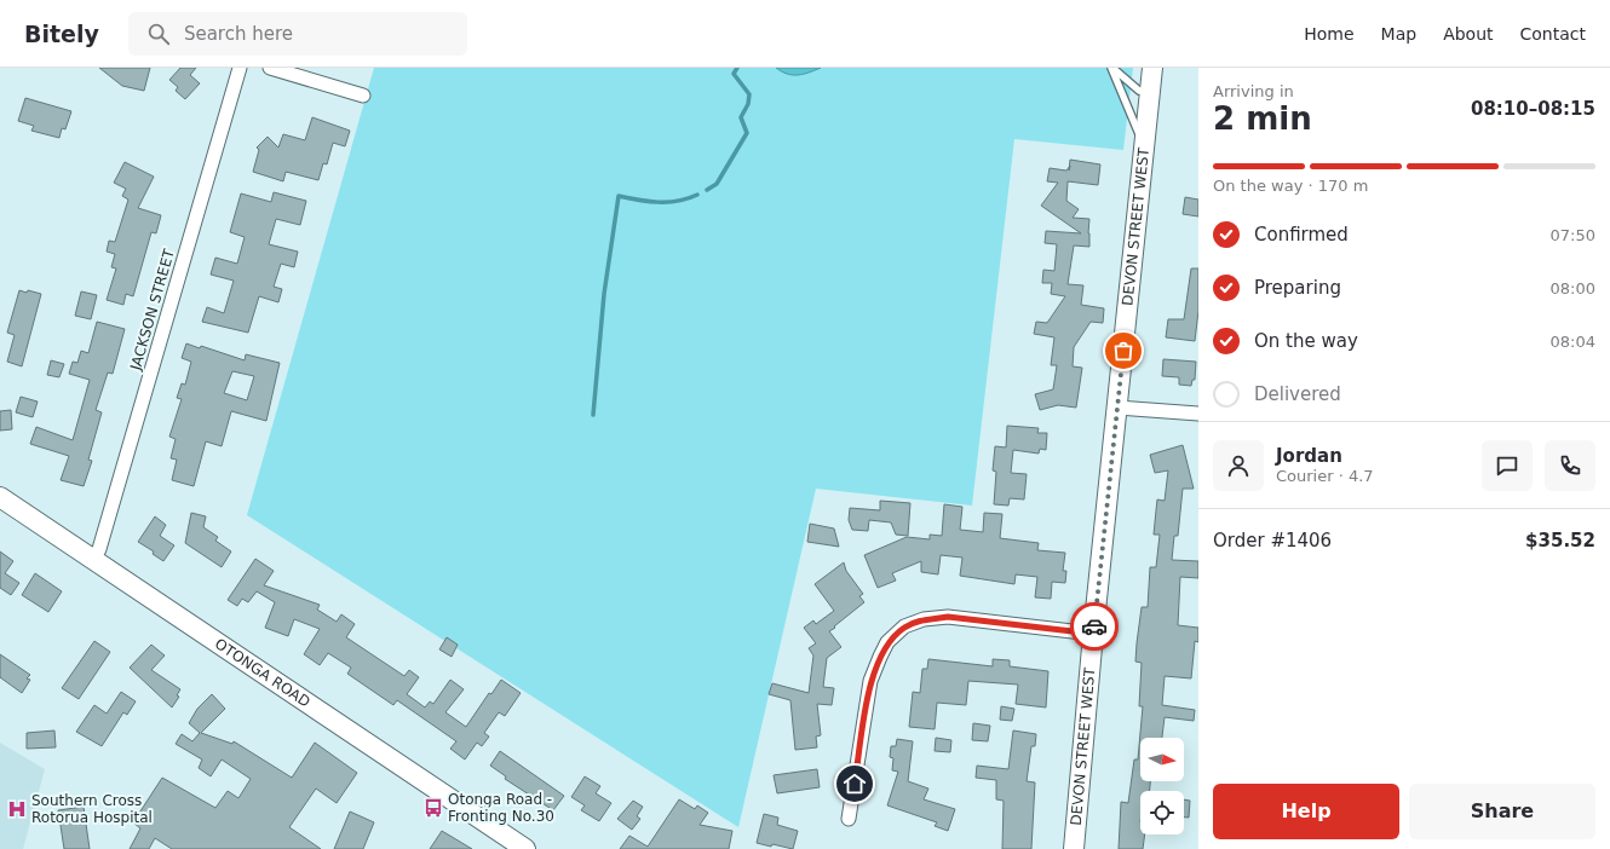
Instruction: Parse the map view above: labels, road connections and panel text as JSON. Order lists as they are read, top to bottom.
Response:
{
  "streets": {
    "main road": ["DEVON STREET WEST", "OTONGA ROAD"],
    "street": ["JACKSON STREET"]
  },
  "crossings": [
    ["JACKSON STREET", "OTONGA ROAD"]
  ],
  "places": {
    "bus stop": ["Otonga Road - Fronting No.30"],
    "hospital": ["Southern Cross Rotorua Hospital"]
  },
  "north": "right",
  "page": {
    "header": "Bitely",
    "search": "Search here",
    "nav": [
      "Home",
      "Map",
      "About",
      "Contact"
    ],
    "heading": ["2 min", "Arriving in", "08:10–08:15"],
    "panel": [
      "Jordan",
      "Courier · 4.7",
      "Order #1406",
      "$35.52"
    ],
    "bar": "On the way · 170 m",
    "list": [
      ["Confirmed", "07:50"],
      ["Preparing", "08:00"],
      ["On the way", "08:04"],
      "Delivered"
    ],
    "buttons": ["Help", "Share"]
  }
}
